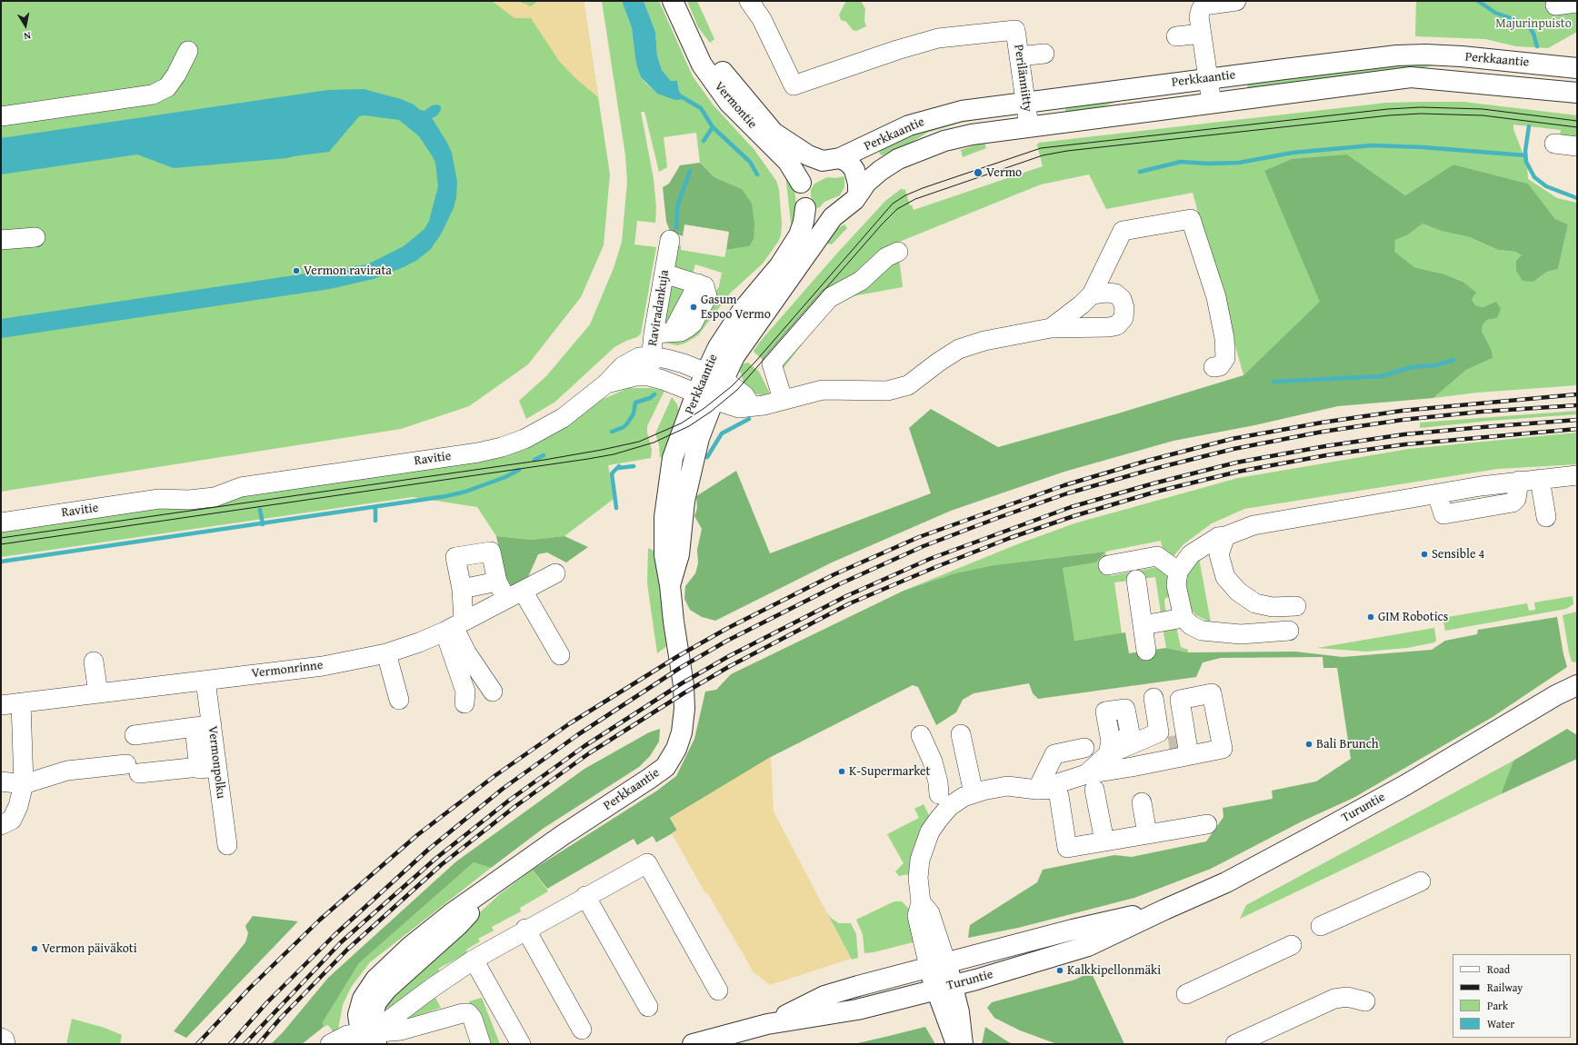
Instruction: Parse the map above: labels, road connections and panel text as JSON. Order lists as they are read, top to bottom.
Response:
{
  "streets": {
    "main road": ["Perkkaantie", "Vermontie", "Turuntie"],
    "street": [
      "Perilänniitty",
      "Raviradankuja",
      "Ravitie",
      "Vermonrinne",
      "Vermonpolku"
    ]
  },
  "crossings": [
    ["Perkkaantie", "Perilänniitty"],
    ["Perkkaantie", "Vermontie"],
    ["Perkkaantie", "Ravitie"],
    ["Raviradankuja", "Ravitie"],
    ["Vermonrinne", "Vermonpolku"]
  ],
  "parks": ["Majurinpuisto"],
  "places": [
    "Vermo",
    "Vermon ravirata",
    "Gasum Espoo Vermo",
    "Sensible 4",
    "GIM Robotics",
    "Bali Brunch",
    "K-Supermarket",
    "Vermon päiväkoti",
    "Kalkkipellonmäki"
  ],
  "legend": [
    "Road",
    "Railway",
    "Park",
    "Water"
  ],
  "north": "bottom"
}
